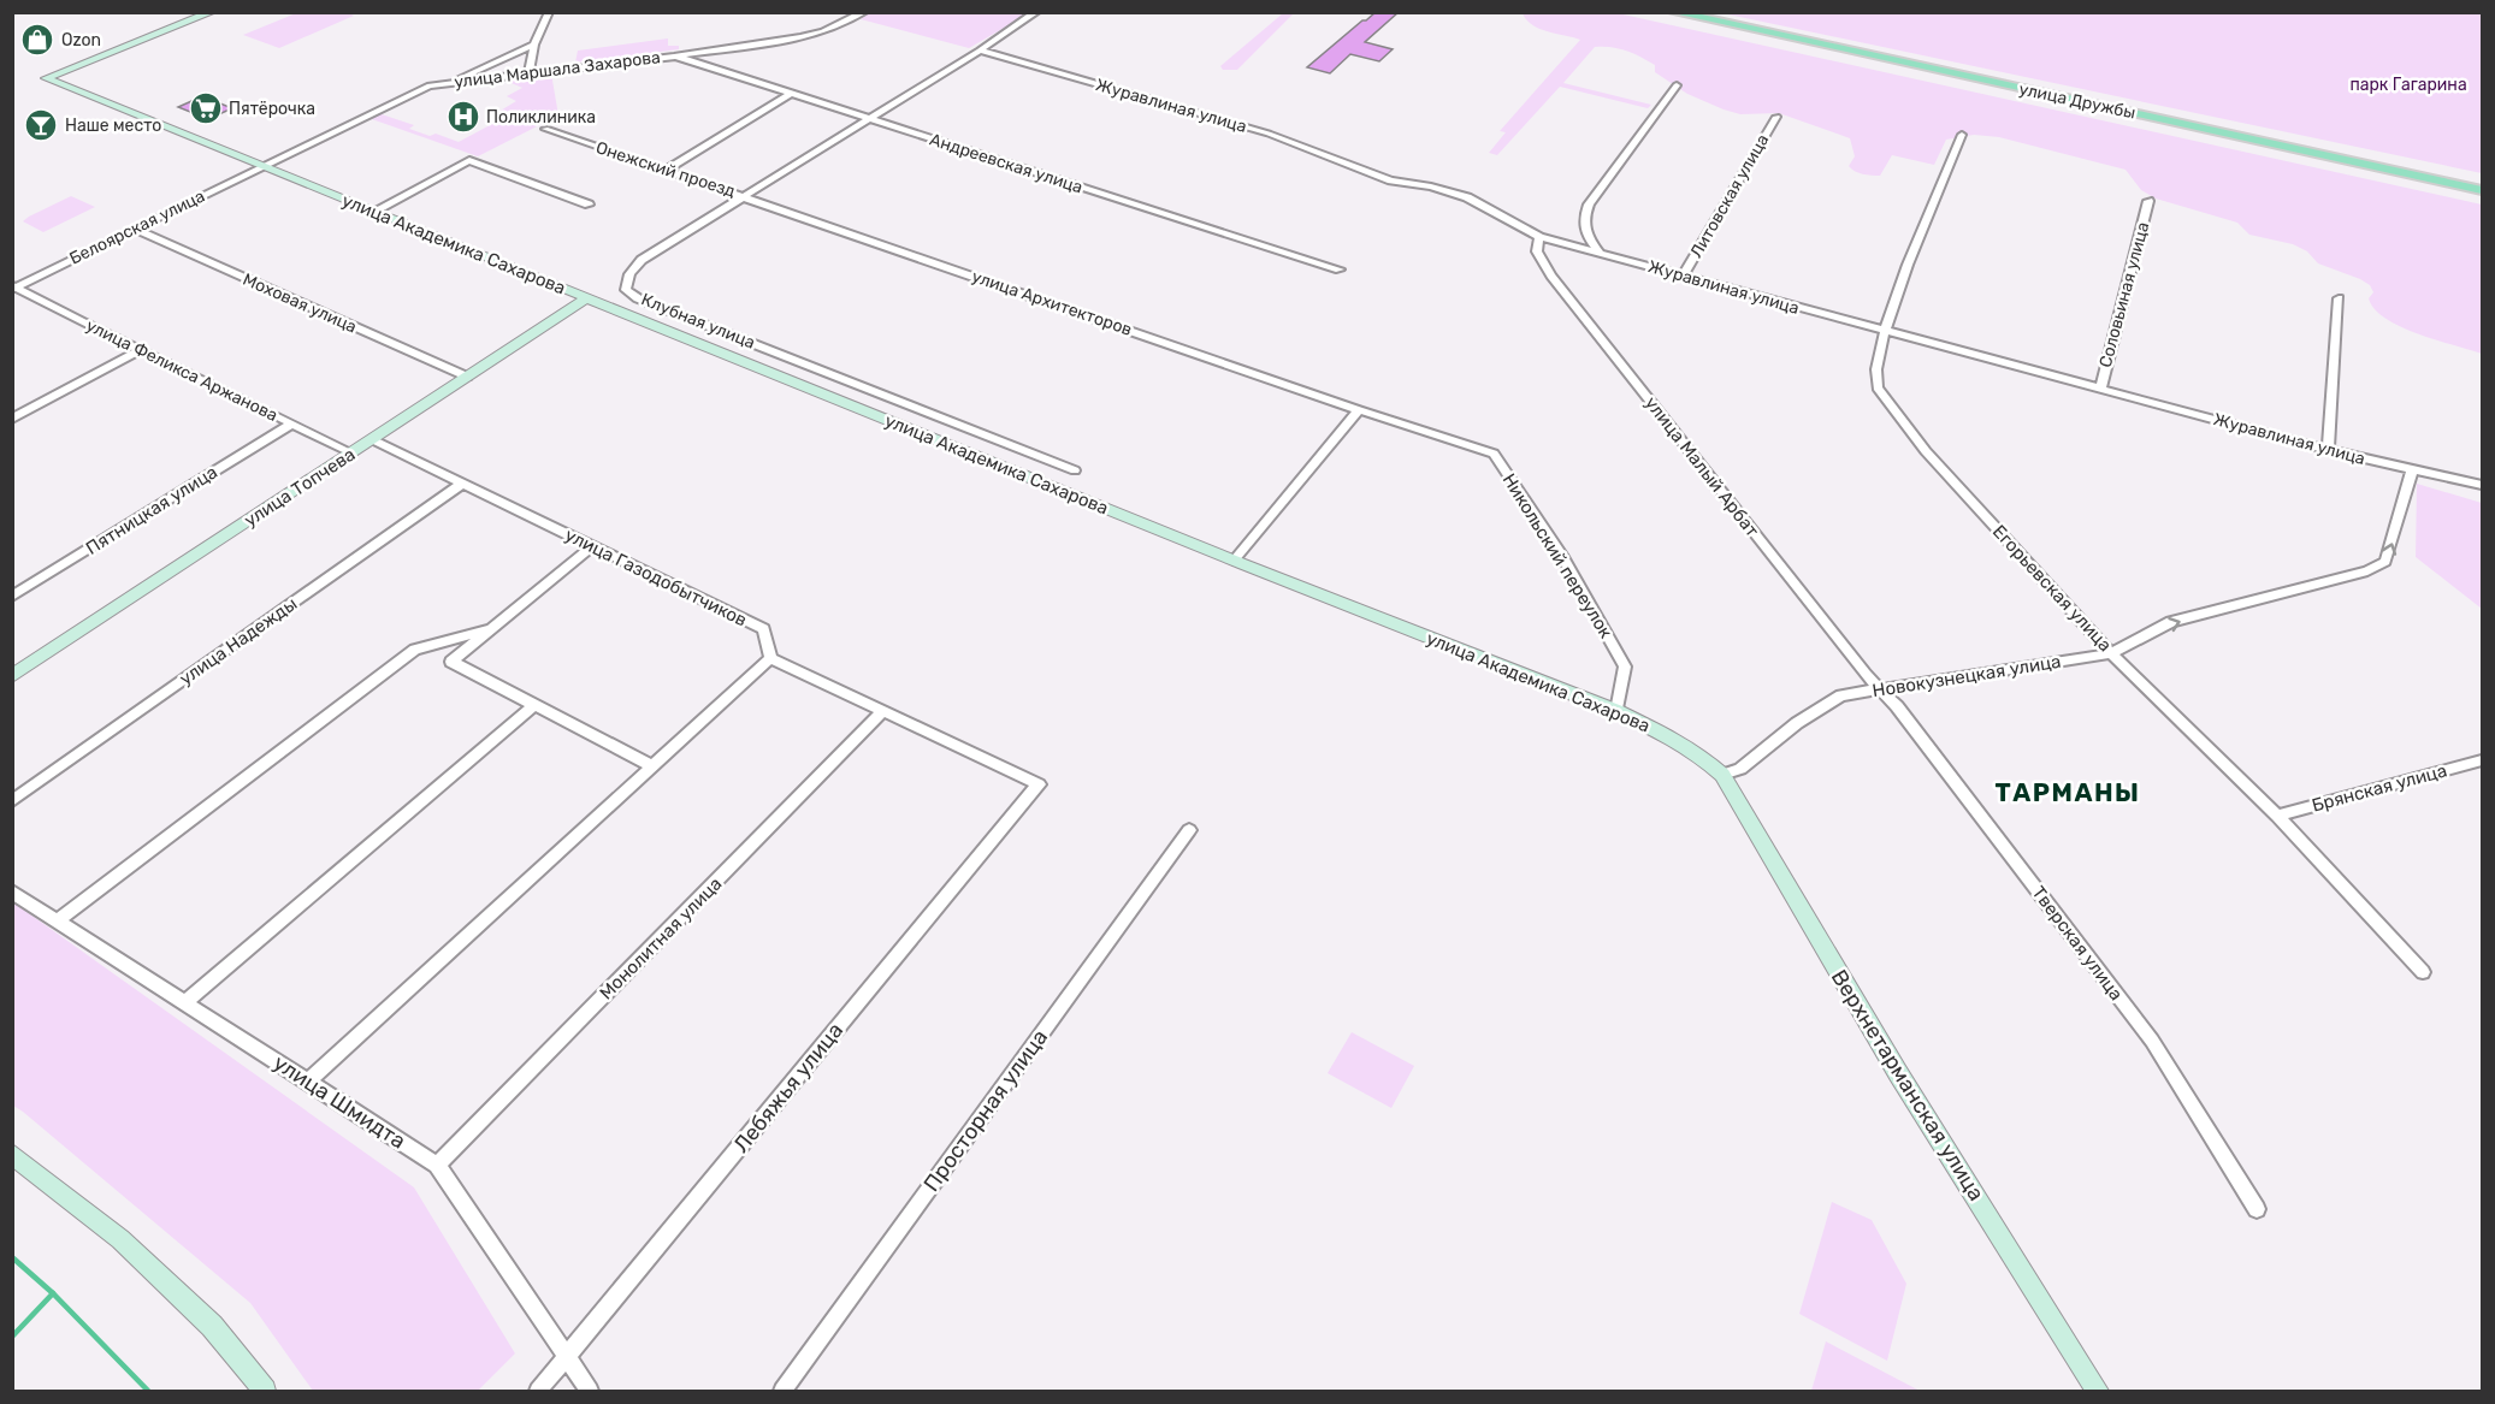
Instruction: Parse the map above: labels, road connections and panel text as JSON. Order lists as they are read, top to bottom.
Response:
{
  "streets": {
    "main road": ["улица Дружбы"],
    "street": [
      "улица Маршала Захарова",
      "Журавлиная улица",
      "Андреевская улица",
      "Онежский проезд",
      "Литовская улица",
      "Белоярская улица",
      "улица Академика Сахарова",
      "Соловьиная улица",
      "Моховая улица",
      "улица Архитекторов",
      "Клубная улица",
      "улица Феликса Аржанова",
      "улица Малый Арбат",
      "улица Топчева",
      "Пятницкая улица",
      "Никольский переулок",
      "улица Газодобытчиков",
      "Егорьевская улица",
      "улица Надежды",
      "Новокузнецкая улица",
      "Брянская улица",
      "Монолитная улица",
      "Тверская улица",
      "Верхнетарманская улица",
      "Лебяжья улица",
      "улица Шмидта",
      "Просторная улица"
    ]
  },
  "crossings": [
    ["улица Маршала Захарова", "Андреевская улица"],
    ["улица Маршала Захарова", "Белоярская улица"],
    ["улица Маршала Захарова", "улица Академика Сахарова"],
    ["Журавлиная улица", "Литовская улица"],
    ["Журавлиная улица", "Соловьиная улица"],
    ["Журавлиная улица", "Клубная улица"],
    ["Журавлиная улица", "улица Малый Арбат"],
    ["Журавлиная улица", "Егорьевская улица"],
    ["Журавлиная улица", "Новокузнецкая улица"],
    ["Андреевская улица", "Клубная улица"],
    ["Онежский проезд", "улица Архитекторов"],
    ["Онежский проезд", "Клубная улица"],
    ["Белоярская улица", "улица Академика Сахарова"],
    ["Белоярская улица", "Моховая улица"],
    ["Белоярская улица", "улица Феликса Аржанова"],
    ["улица Академика Сахарова", "улица Топчева"],
    ["улица Академика Сахарова", "Никольский переулок"],
    ["улица Академика Сахарова", "Новокузнецкая улица"],
    ["улица Академика Сахарова", "Верхнетарманская улица"],
    ["Моховая улица", "улица Топчева"],
    ["улица Архитекторов", "Клубная улица"],
    ["улица Архитекторов", "Никольский переулок"],
    ["улица Феликса Аржанова", "улица Топчева"],
    ["улица Феликса Аржанова", "Пятницкая улица"],
    ["улица Малый Арбат", "Новокузнецкая улица"],
    ["улица Малый Арбат", "Тверская улица"],
    ["улица Топчева", "улица Газодобытчиков"],
    ["улица Газодобытчиков", "улица Надежды"],
    ["Егорьевская улица", "Новокузнецкая улица"],
    ["Егорьевская улица", "Брянская улица"],
    ["Новокузнецкая улица", "Тверская улица"],
    ["Новокузнецкая улица", "Верхнетарманская улица"],
    ["Монолитная улица", "Лебяжья улица"],
    ["Монолитная улица", "улица Шмидта"],
    ["Лебяжья улица", "улица Шмидта"]
  ],
  "one_way": ["Новокузнецкая улица"],
  "districts": ["ТАРМАНЫ"],
  "parks": ["парк Гагарина"],
  "places": {
    "shop": ["Ozon"],
    "supermarket": ["Пятёрочка"],
    "hospital": ["Поликлиника"],
    "bar": ["Наше место"]
  }
}
